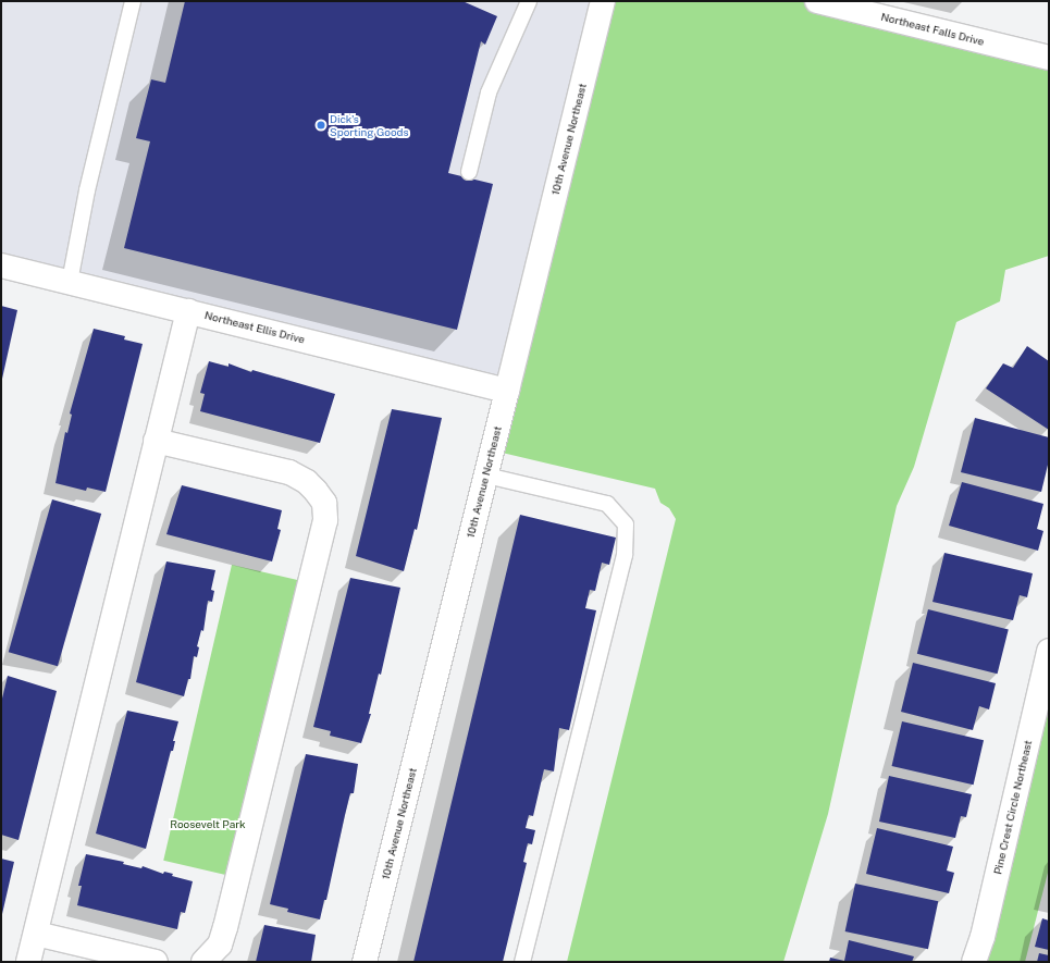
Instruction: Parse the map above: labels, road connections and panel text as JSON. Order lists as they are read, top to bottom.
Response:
{
  "streets": {
    "street": [
      "Northeast Falls Drive",
      "10th Avenue Northeast",
      "Northeast Ellis Drive",
      "Pine Crest Circle Northeast"
    ]
  },
  "crossings": [
    ["10th Avenue Northeast", "Northeast Ellis Drive"]
  ],
  "parks": ["Roosevelt Park"],
  "places": ["Dick's Sporting Goods"]
}
